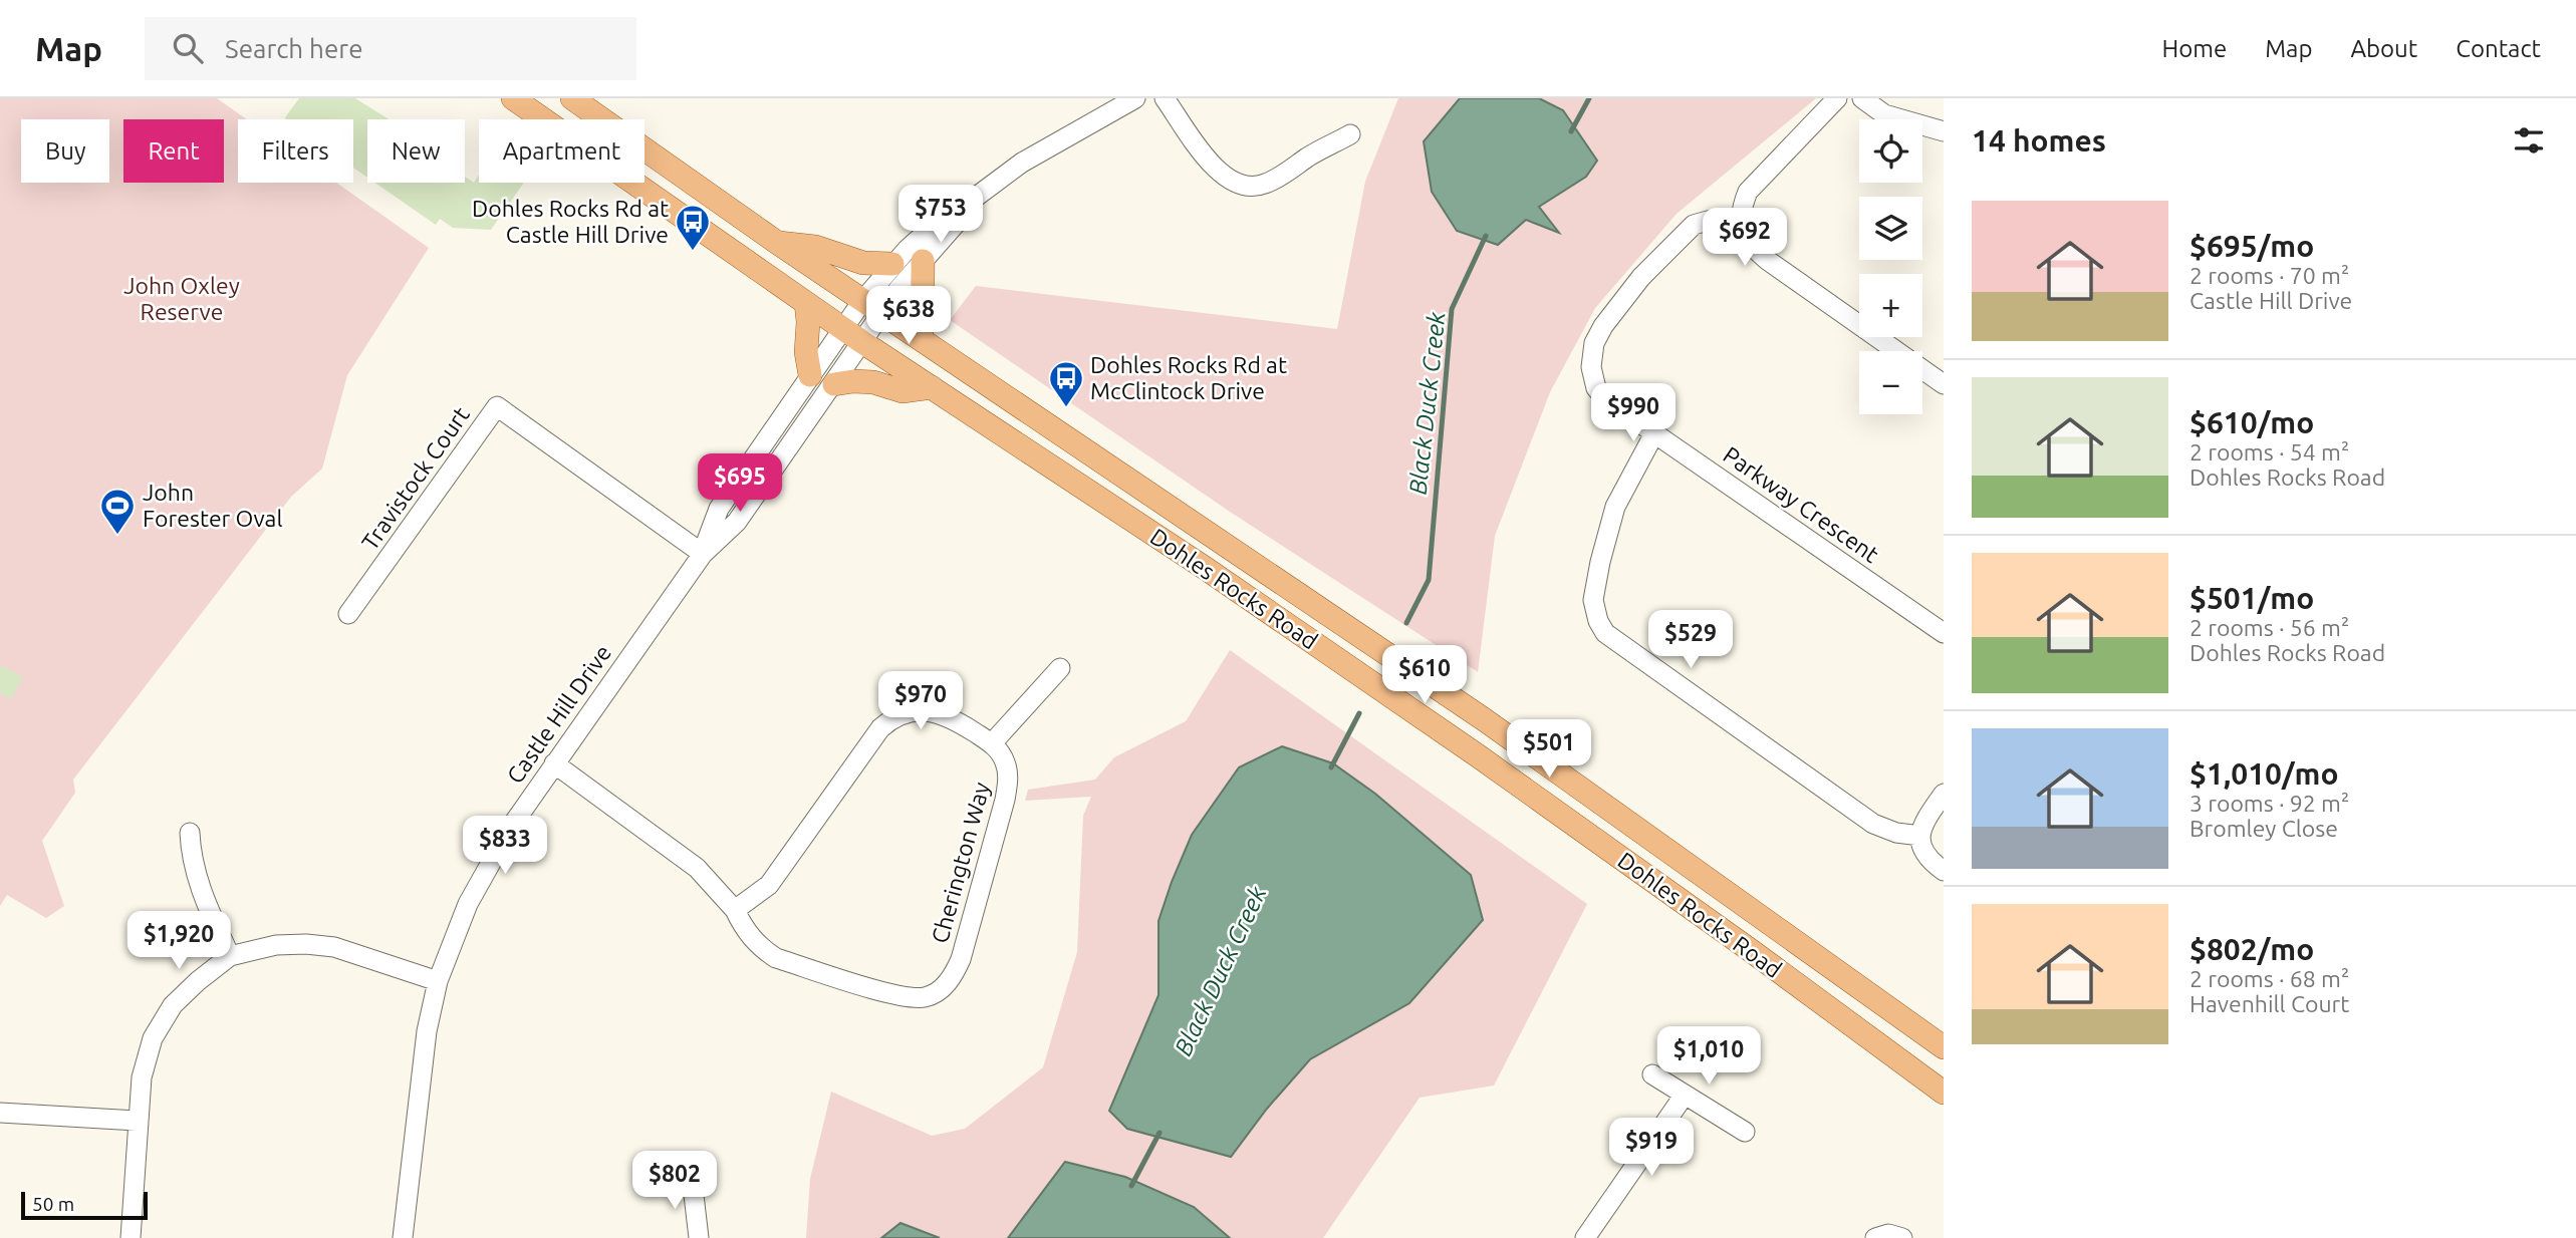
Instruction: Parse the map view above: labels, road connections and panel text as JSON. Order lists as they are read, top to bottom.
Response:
{
  "streets": {
    "main road": ["Dohles Rocks Road"],
    "street": [
      "Travistock Court",
      "Parkway Crescent",
      "Castle Hill Drive",
      "Cherington Way"
    ]
  },
  "crossings": [
    ["Travistock Court", "Castle Hill Drive"],
    ["Dohles Rocks Road", "Castle Hill Drive"],
    ["Castle Hill Drive", "Cherington Way"]
  ],
  "water": ["Black Duck Creek"],
  "parks": ["John Oxley Reserve"],
  "places": {
    "bus stop": ["Dohles Rocks Rd at Castle Hill Drive", "Dohles Rocks Rd at McClintock Drive"],
    "sports": ["John Forester Oval"]
  },
  "scale_bar": "50 m",
  "page": {
    "header": "Map",
    "search": "Search here",
    "nav": [
      "Home",
      "Map",
      "About",
      "Contact"
    ],
    "heading": "14 homes",
    "map_buttons": ["+", "−"],
    "chip": [
      "Buy",
      "Rent",
      "Filters",
      "New",
      "Apartment"
    ],
    "list": [
      {
        "name": "$695/mo",
        "note": "2 rooms · 70 m² · Castle Hill Drive"
      },
      {
        "name": "$610/mo",
        "note": "2 rooms · 54 m² · Dohles Rocks Road"
      },
      {
        "name": "$501/mo",
        "note": "2 rooms · 56 m² · Dohles Rocks Road"
      },
      {
        "name": "$1,010/mo",
        "note": "3 rooms · 92 m² · Bromley Close"
      },
      {
        "name": "$802/mo",
        "note": "2 rooms · 68 m² · Havenhill Court"
      }
    ],
    "price": [
      "$753",
      "$692",
      "$638",
      "$990",
      "$695",
      "$529",
      "$610",
      "$970",
      "$501",
      "$833",
      "$1,920",
      "$1,010",
      "$919",
      "$802"
    ],
    "scale": "50 m"
  }
}
